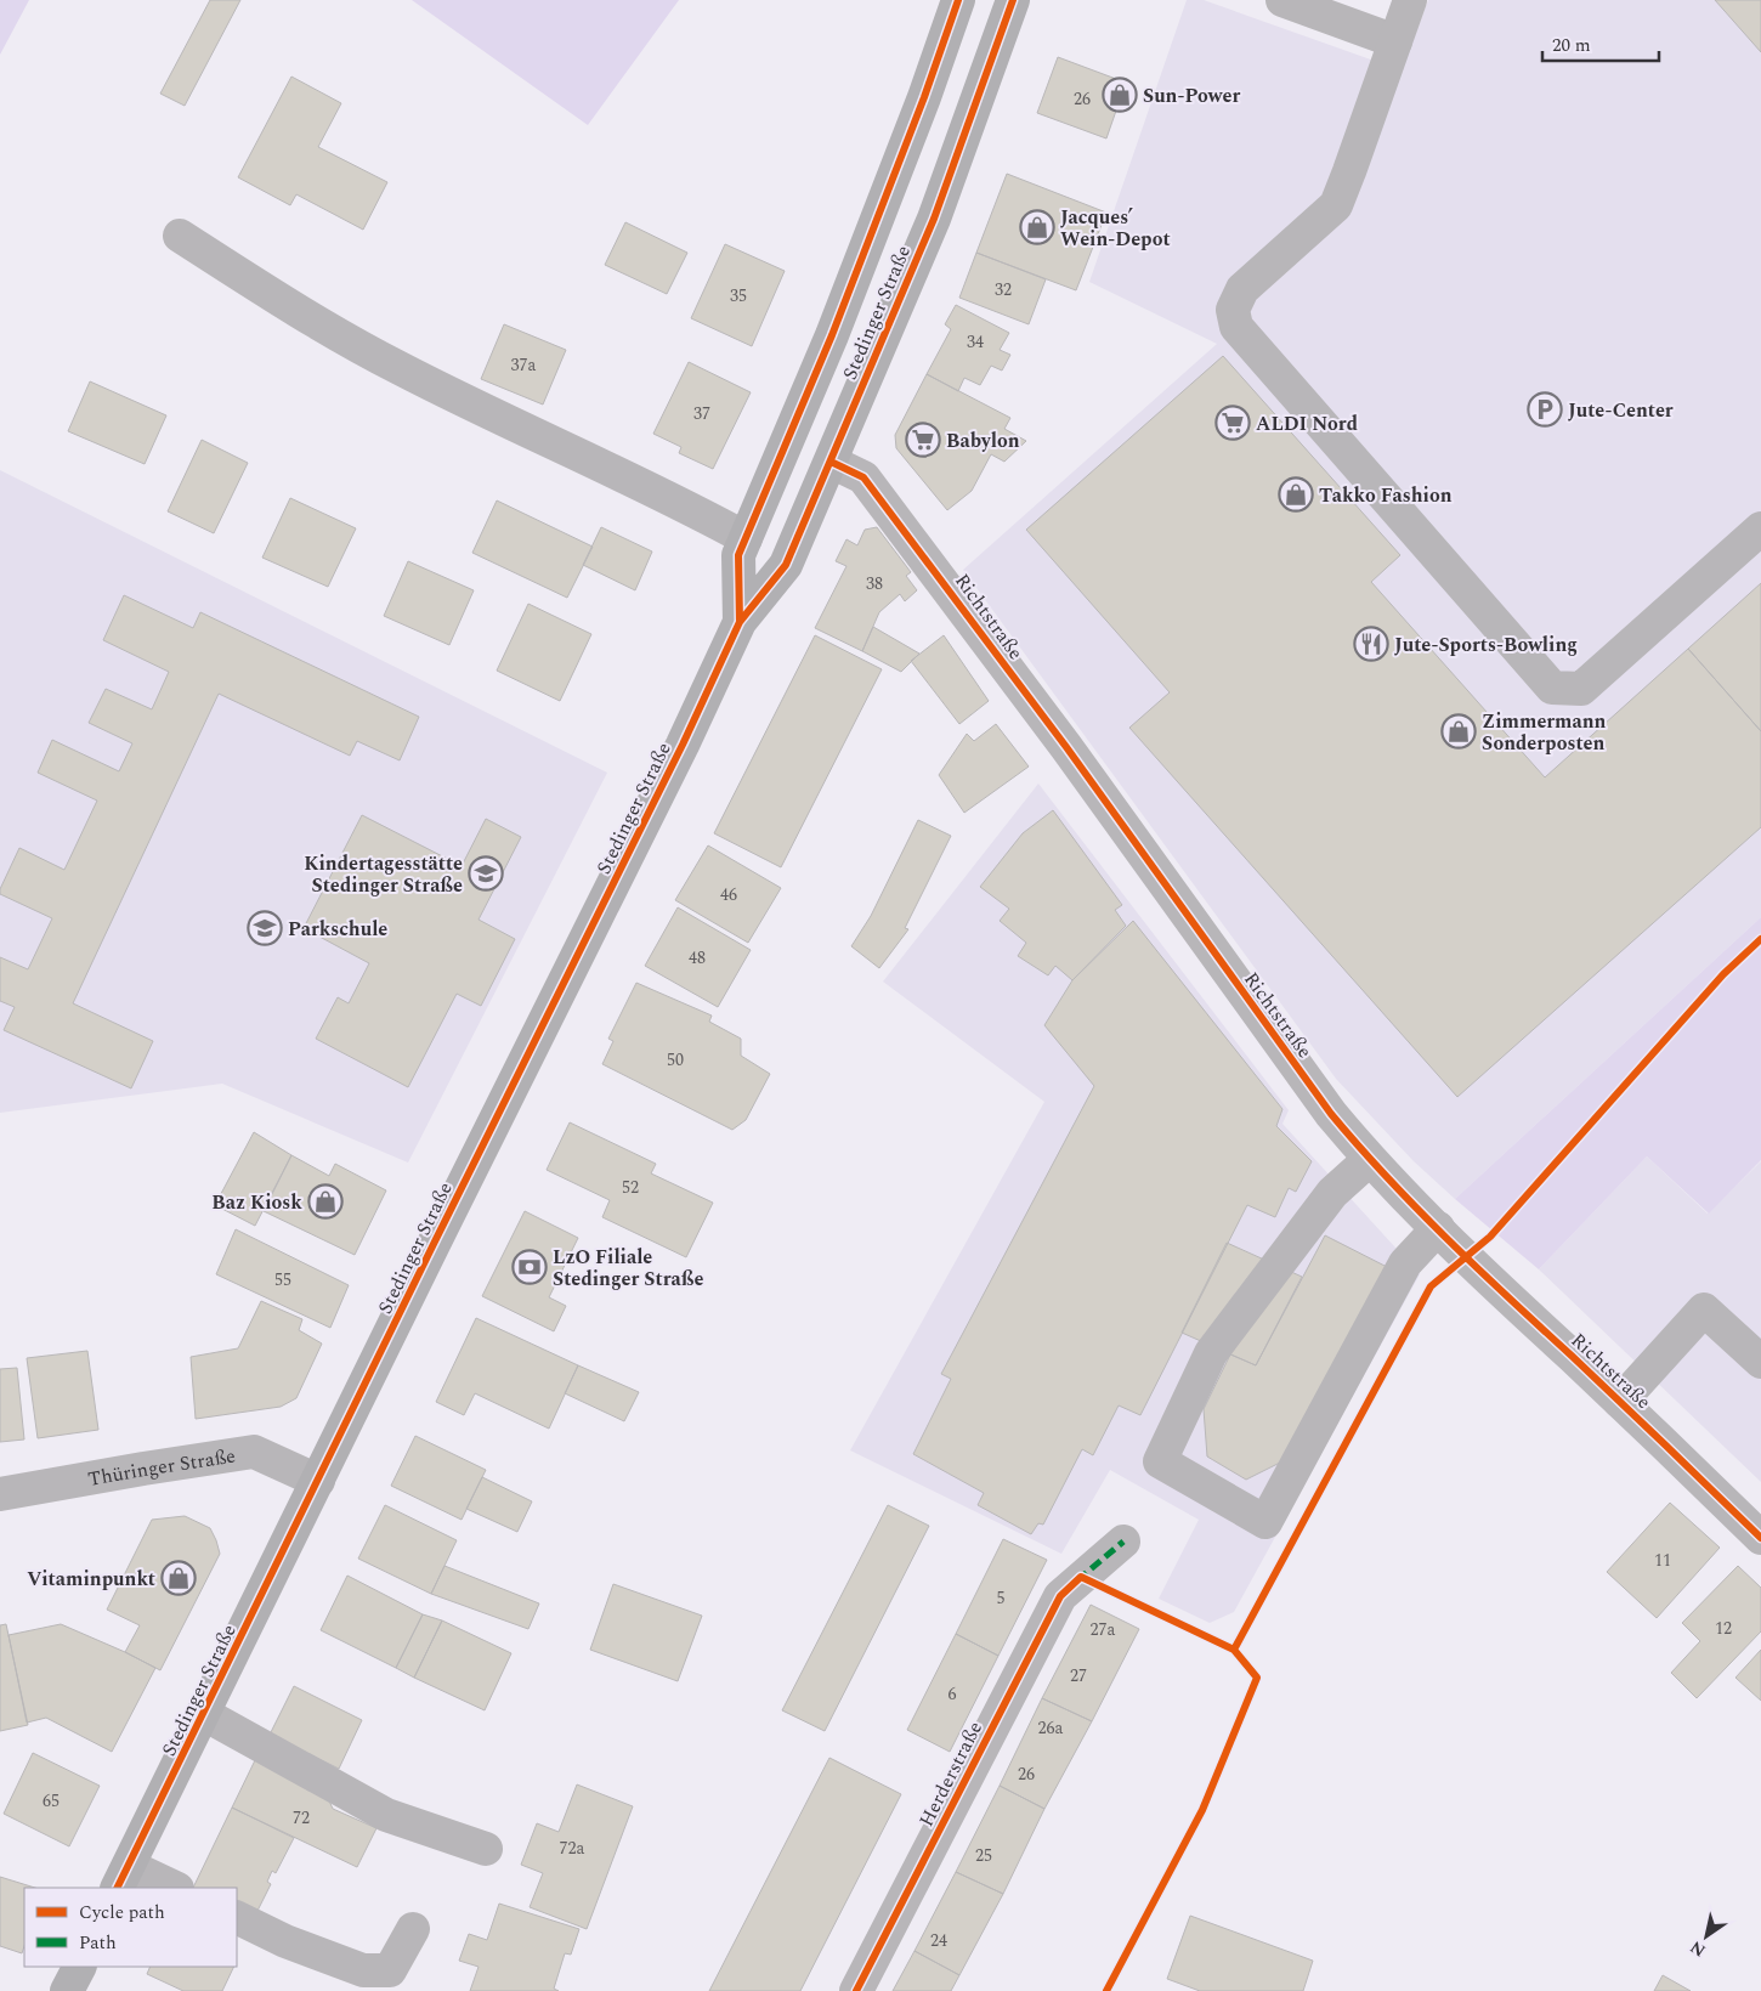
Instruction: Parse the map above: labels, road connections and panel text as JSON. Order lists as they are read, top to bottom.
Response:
{
  "streets": {
    "main road": ["Stedinger Straße"],
    "street": ["Richtstraße", "Thüringer Straße", "Herderstraße"]
  },
  "crossings": [
    ["Stedinger Straße", "Richtstraße"],
    ["Stedinger Straße", "Thüringer Straße"]
  ],
  "places": {
    "shop": [
      "Sun-Power",
      "Jacques’ Wein-Depot",
      "Takko Fashion",
      "Zimmermann Sonderposten",
      "Baz Kiosk",
      "Vitaminpunkt"
    ],
    "parking": ["Jute-Center"],
    "supermarket": ["ALDI Nord", "Babylon"],
    "restaurant": ["Jute-Sports-Bowling"],
    "school or university": ["Kindertagesstätte Stedinger Straße", "Parkschule"],
    "bank": ["LzO Filiale Stedinger Straße"]
  },
  "house_numbers": [
    "26",
    "32",
    "35",
    "34",
    "37a",
    "37",
    "38",
    "46",
    "48",
    "50",
    "52",
    "55",
    "11",
    "5",
    "12",
    "27a",
    "27",
    "6",
    "26a",
    "26",
    "65",
    "72",
    "72a",
    "25",
    "24"
  ],
  "legend": ["Cycle path", "Path"],
  "scale_bar": "20 m",
  "north": "bottom left"
}
